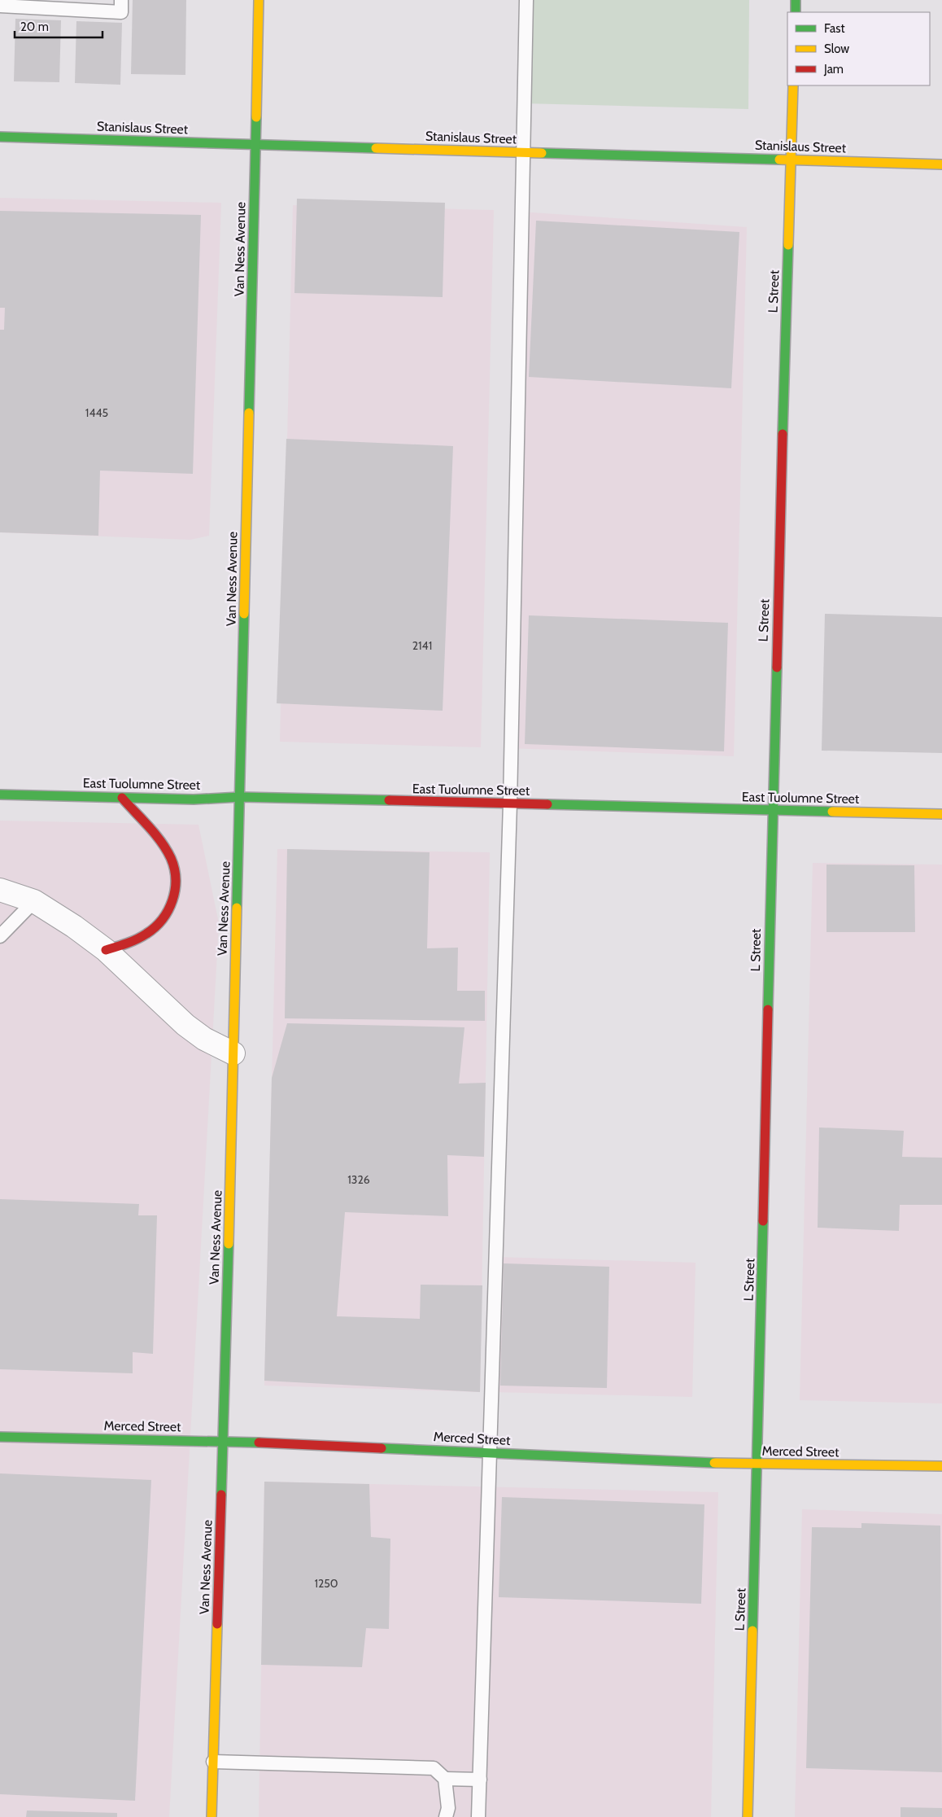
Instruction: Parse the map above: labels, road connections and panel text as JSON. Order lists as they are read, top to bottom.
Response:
{
  "streets": {
    "main road": [
      "Stanislaus Street",
      "Van Ness Avenue",
      "L Street",
      "East Tuolumne Street",
      "Merced Street"
    ]
  },
  "crossings": [
    ["Stanislaus Street", "Van Ness Avenue"],
    ["Stanislaus Street", "L Street"],
    ["Van Ness Avenue", "East Tuolumne Street"],
    ["Van Ness Avenue", "Merced Street"],
    ["L Street", "East Tuolumne Street"],
    ["L Street", "Merced Street"]
  ],
  "house_numbers": [
    "1445",
    "2141",
    "1326",
    "1250"
  ],
  "legend": ["Fast", "Slow", "Jam"],
  "scale_bar": "20 m"
}
